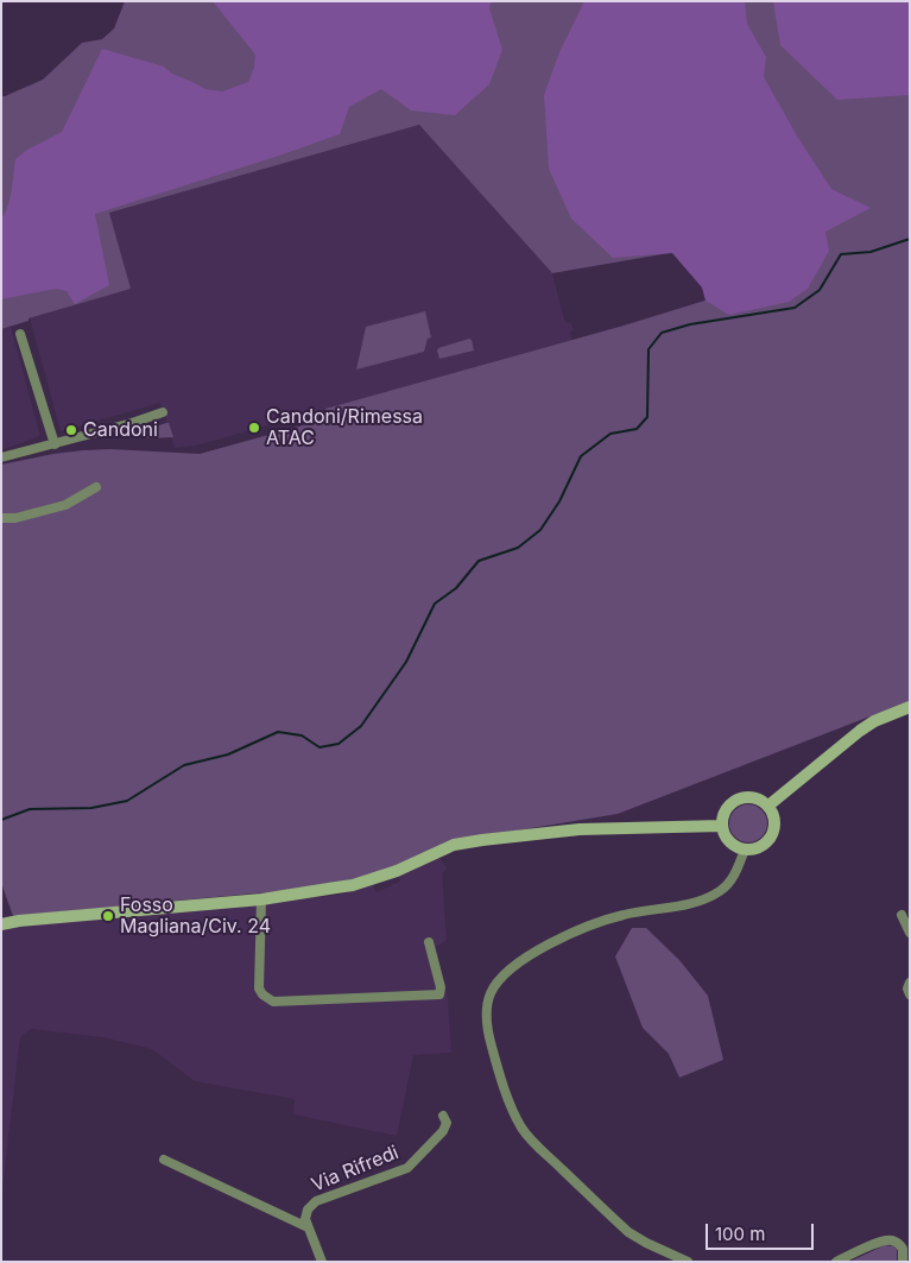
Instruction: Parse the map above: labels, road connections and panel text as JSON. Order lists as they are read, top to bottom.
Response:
{
  "streets": {
    "street": ["Via Rifredi"]
  },
  "places": ["Candoni/Rimessa ATAC", "Candoni", "Fosso Magliana/Civ. 24"],
  "scale_bar": "100 m"
}
